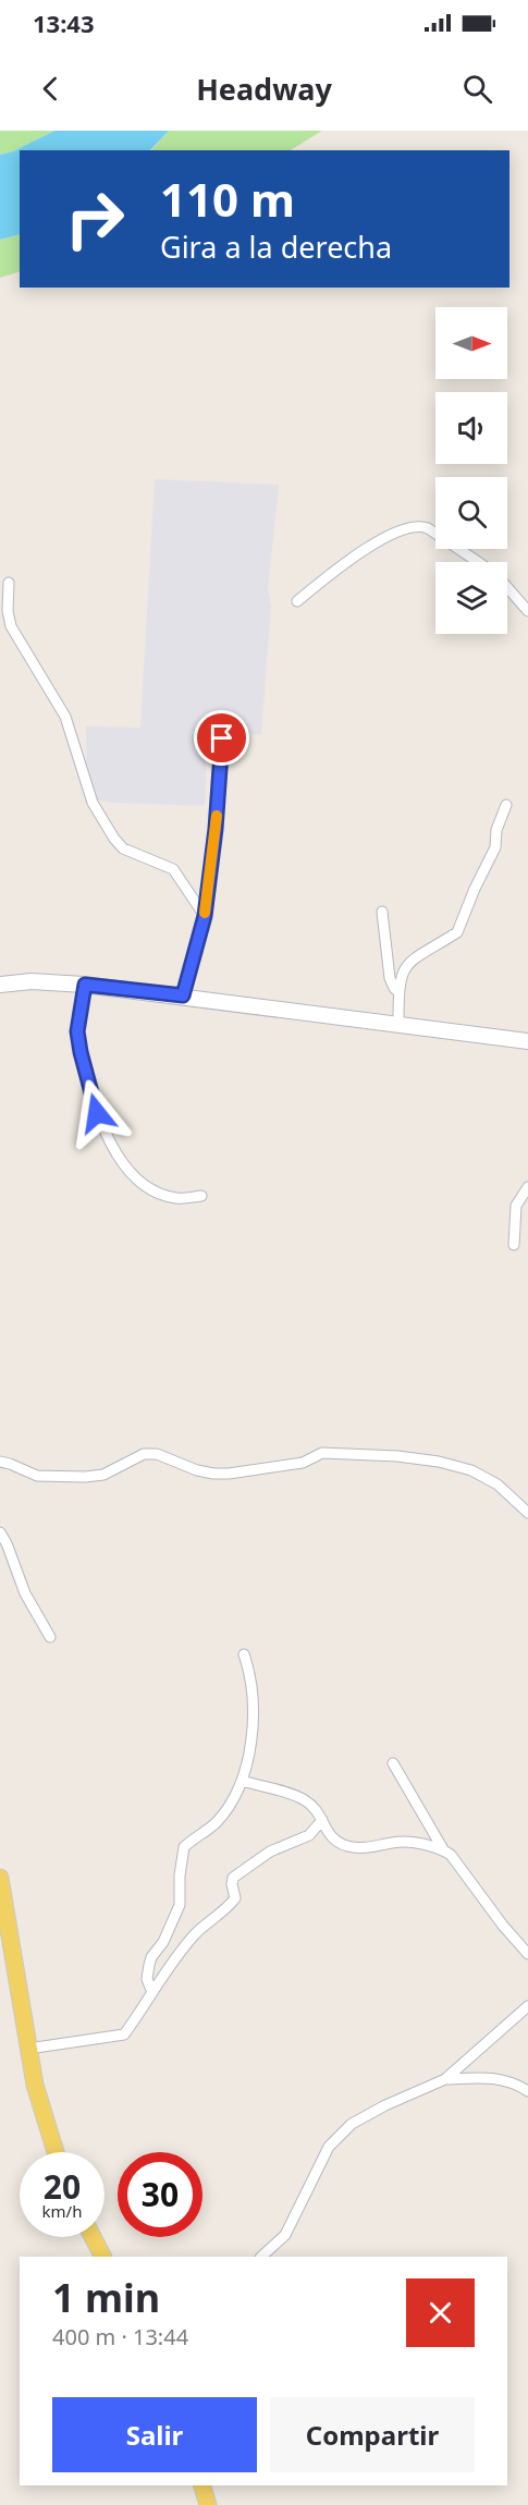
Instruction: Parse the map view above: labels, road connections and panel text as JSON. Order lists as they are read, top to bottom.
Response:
{
  "north": "right",
  "page": {
    "status": "13:43",
    "header": "Headway",
    "turn": ["110 m", "Gira a la derecha"],
    "speed": "20 km/h",
    "limit": "30",
    "heading": ["1 min", "400 m · 13:44"],
    "buttons": ["Salir", "Compartir"]
  }
}
